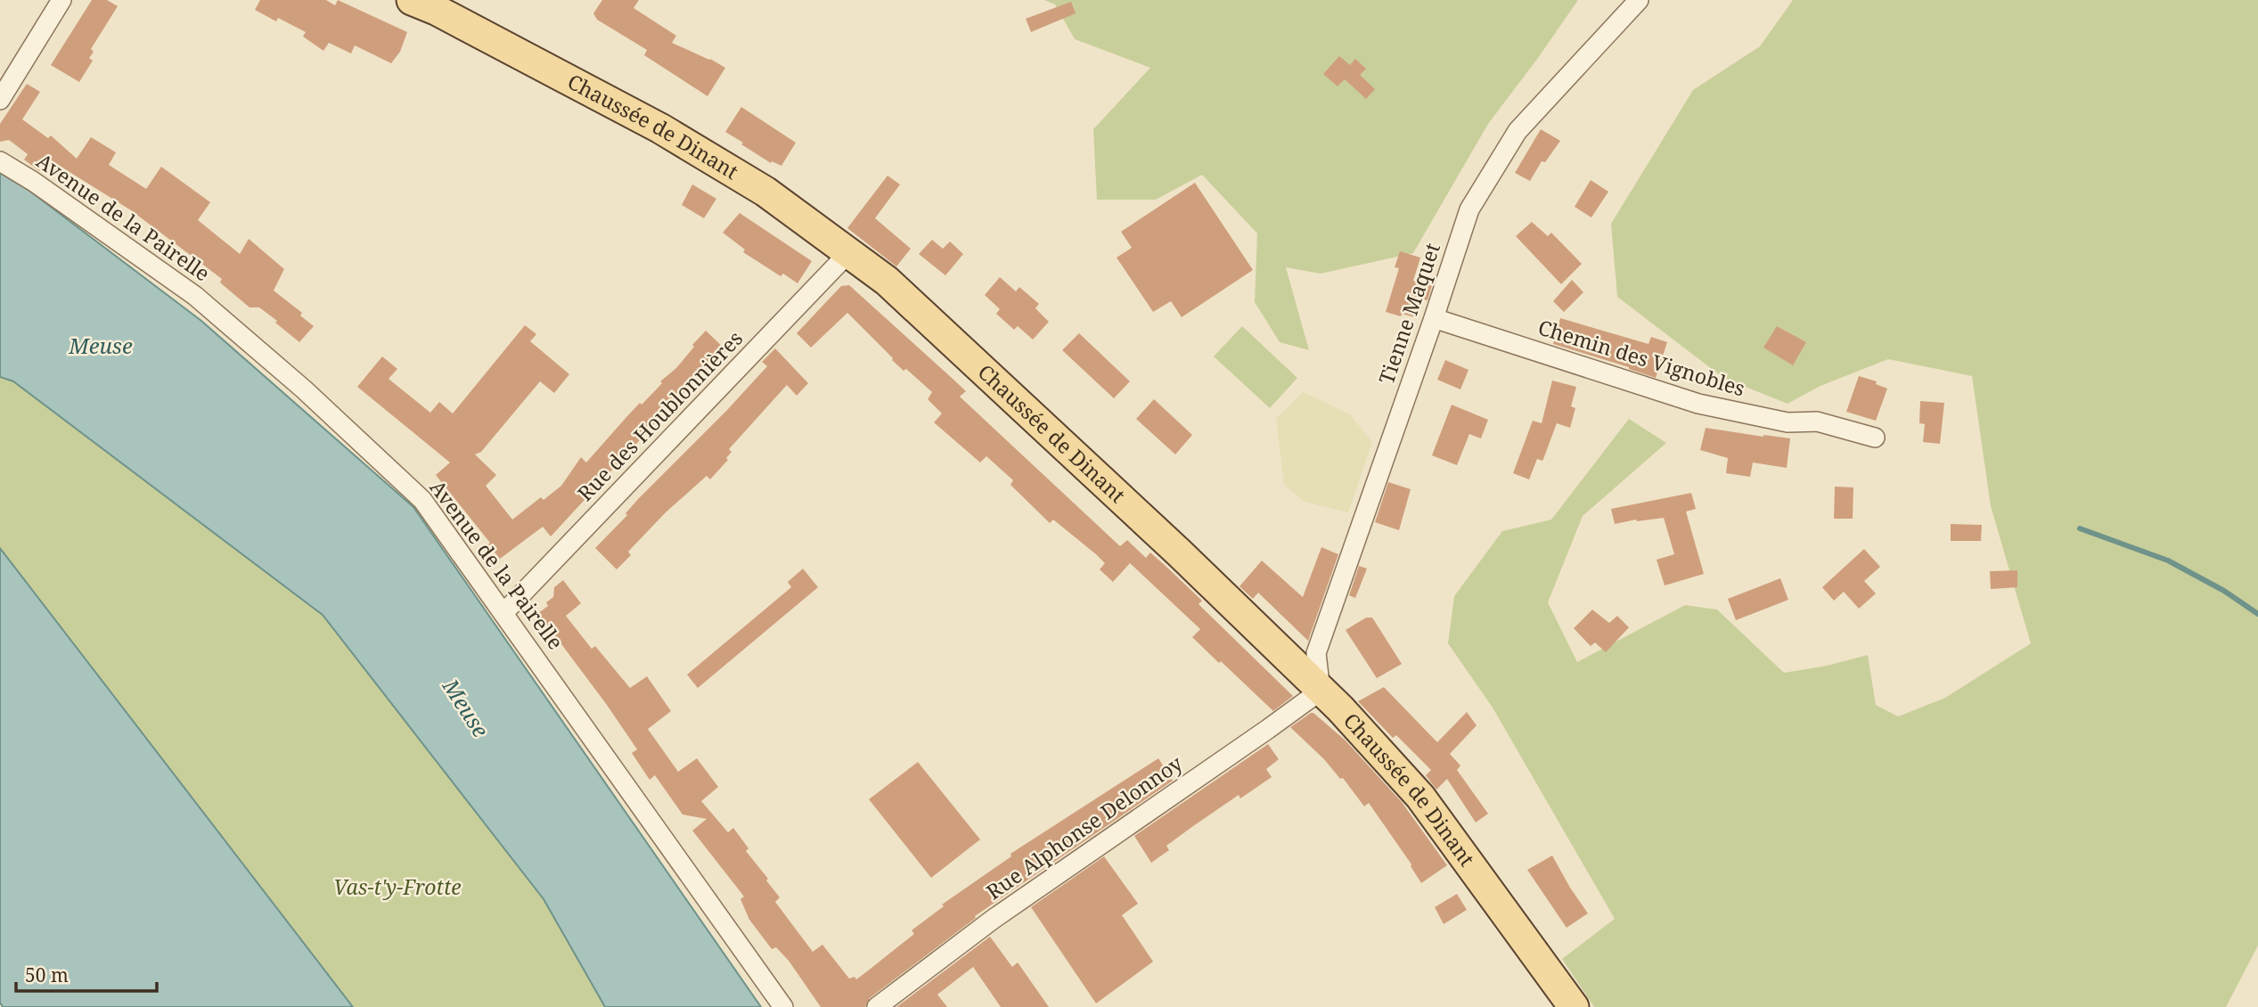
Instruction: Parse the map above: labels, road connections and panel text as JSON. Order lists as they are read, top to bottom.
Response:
{
  "streets": {
    "main road": ["Chaussée de Dinant"],
    "street": [
      "Avenue de la Pairelle",
      "Tienne Maquet",
      "Chemin des Vignobles",
      "Rue des Houblonnières",
      "Rue Alphonse Delonnoy"
    ]
  },
  "crossings": [
    ["Chaussée de Dinant", "Tienne Maquet"],
    ["Chaussée de Dinant", "Rue des Houblonnières"],
    ["Chaussée de Dinant", "Rue Alphonse Delonnoy"],
    ["Avenue de la Pairelle", "Rue des Houblonnières"],
    ["Tienne Maquet", "Chemin des Vignobles"],
    ["Tienne Maquet", "Rue Alphonse Delonnoy"]
  ],
  "water": ["Meuse"],
  "parks": ["Vas-t'y-Frotte"],
  "scale_bar": "50 m"
}
